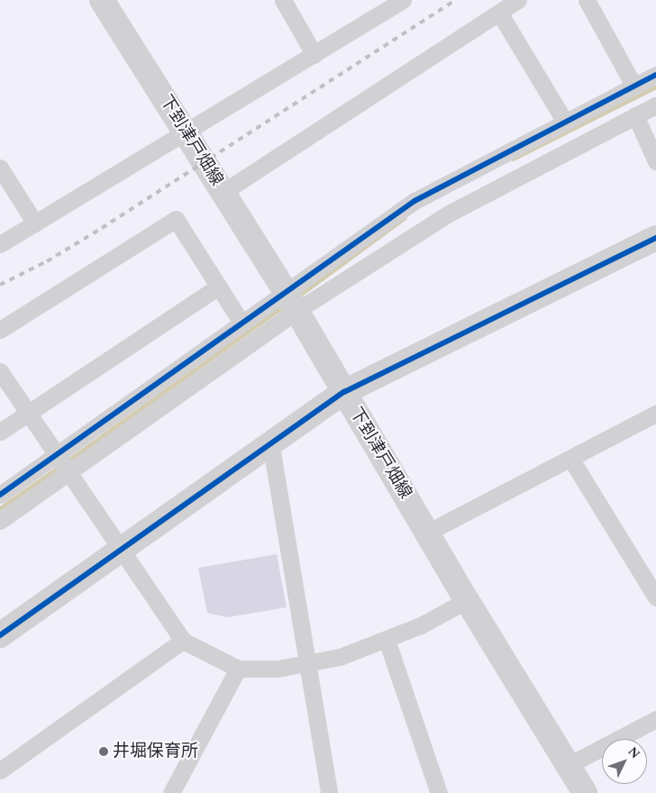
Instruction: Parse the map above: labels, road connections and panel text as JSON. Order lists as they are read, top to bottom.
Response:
{
  "streets": {
    "main road": ["下到津戸畑線"]
  },
  "places": ["井堀保育所"],
  "north": "top right"
}
